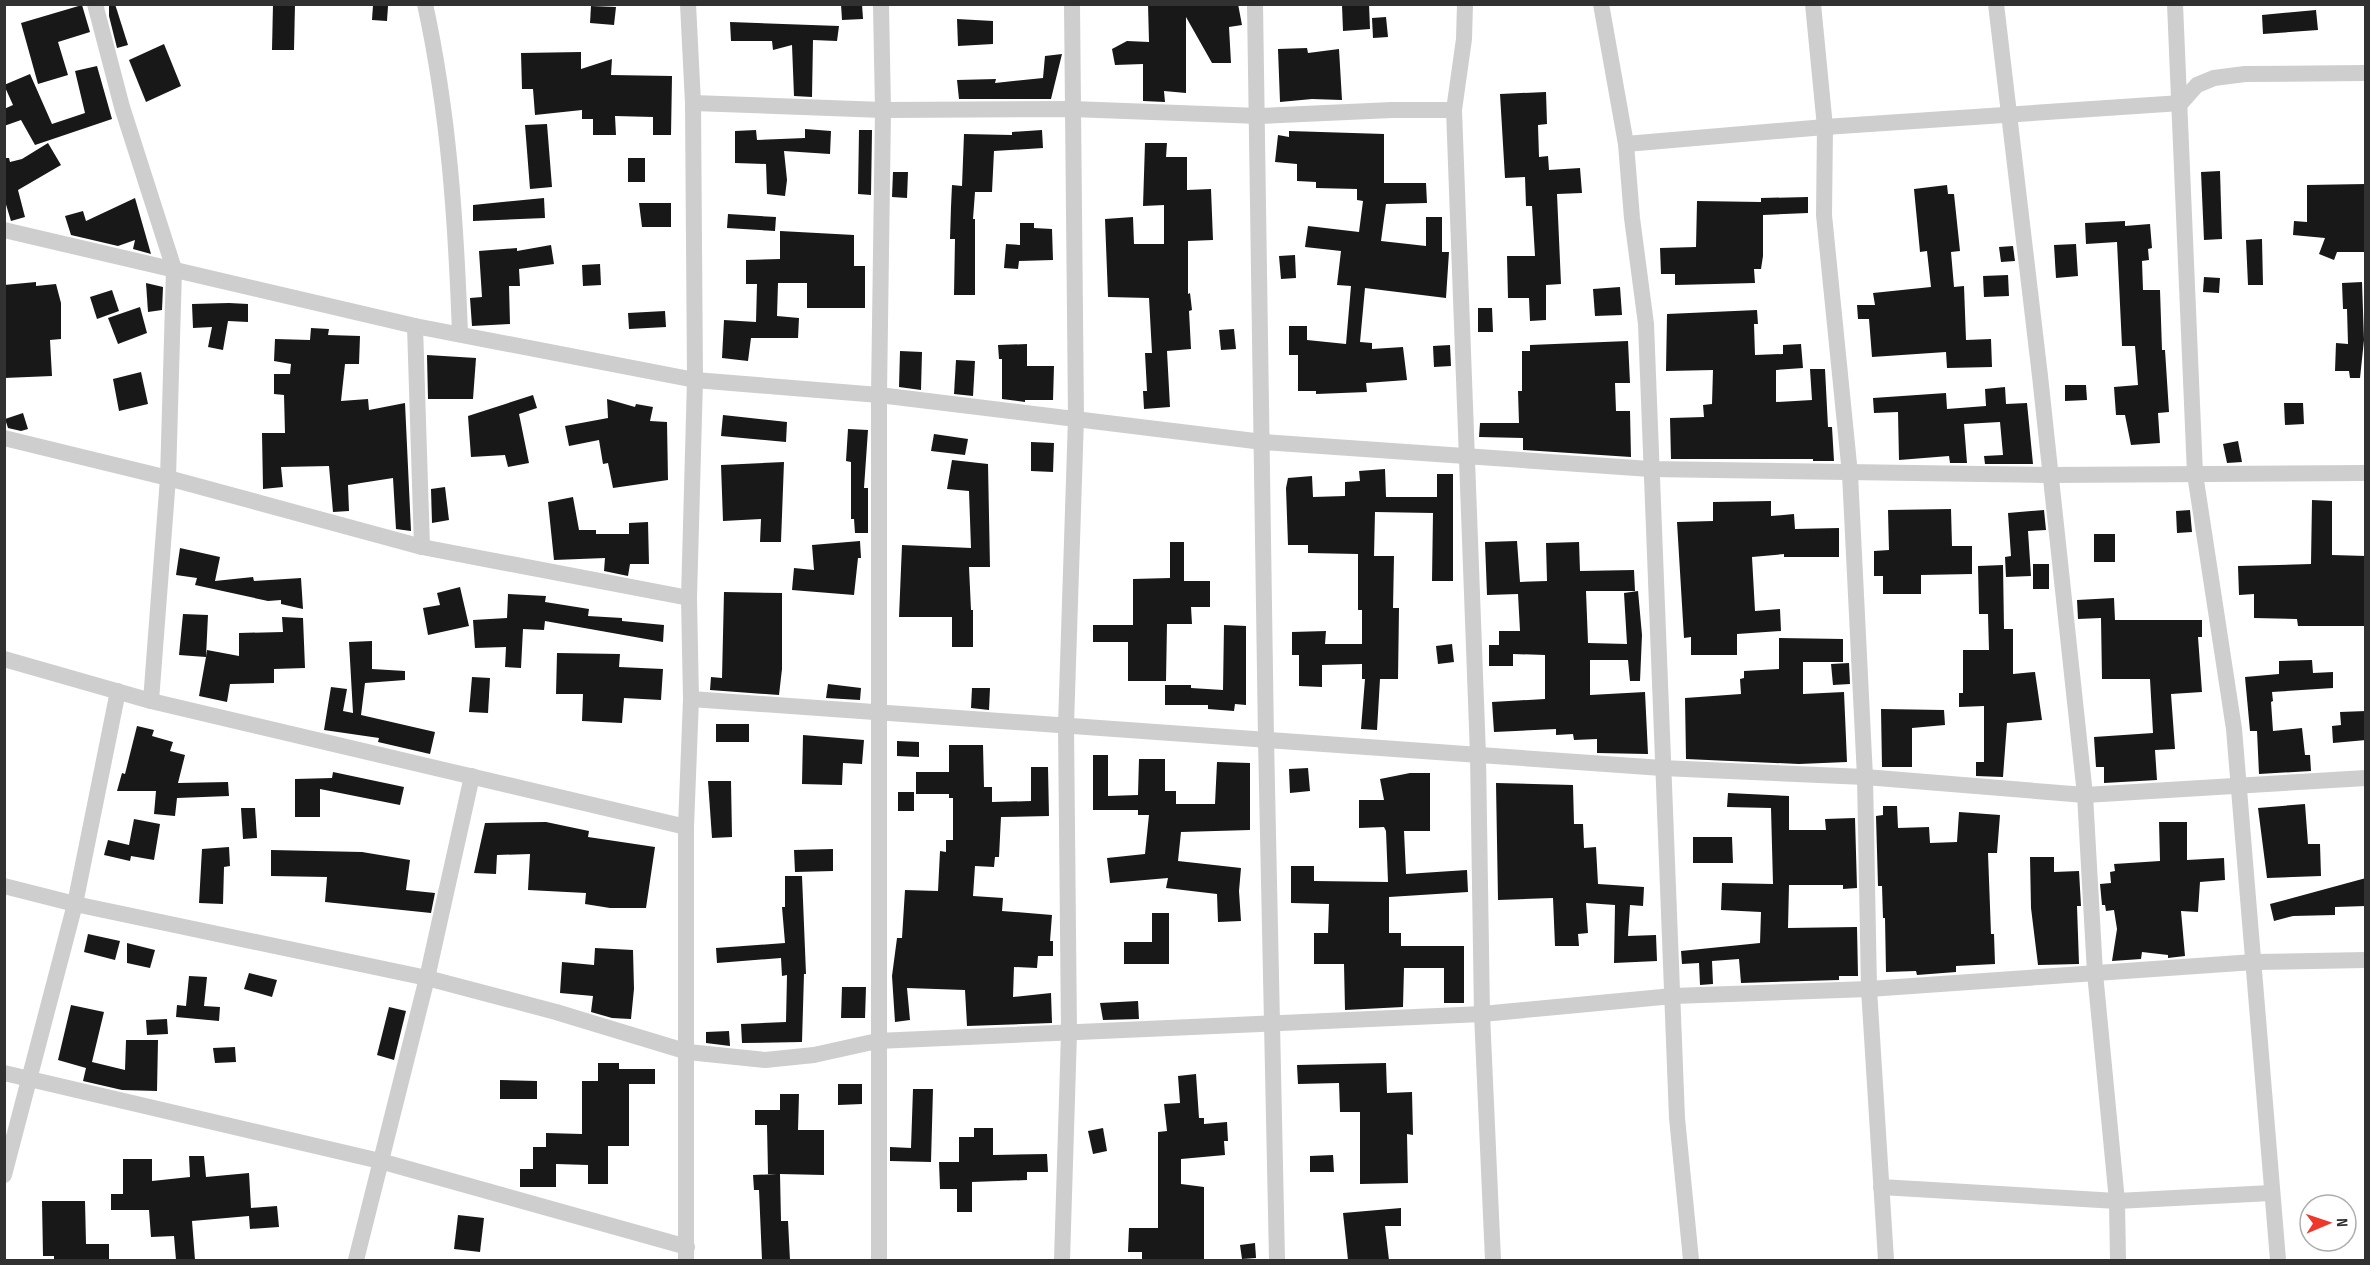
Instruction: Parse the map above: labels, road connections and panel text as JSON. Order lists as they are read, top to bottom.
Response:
{
  "north": "right"
}
